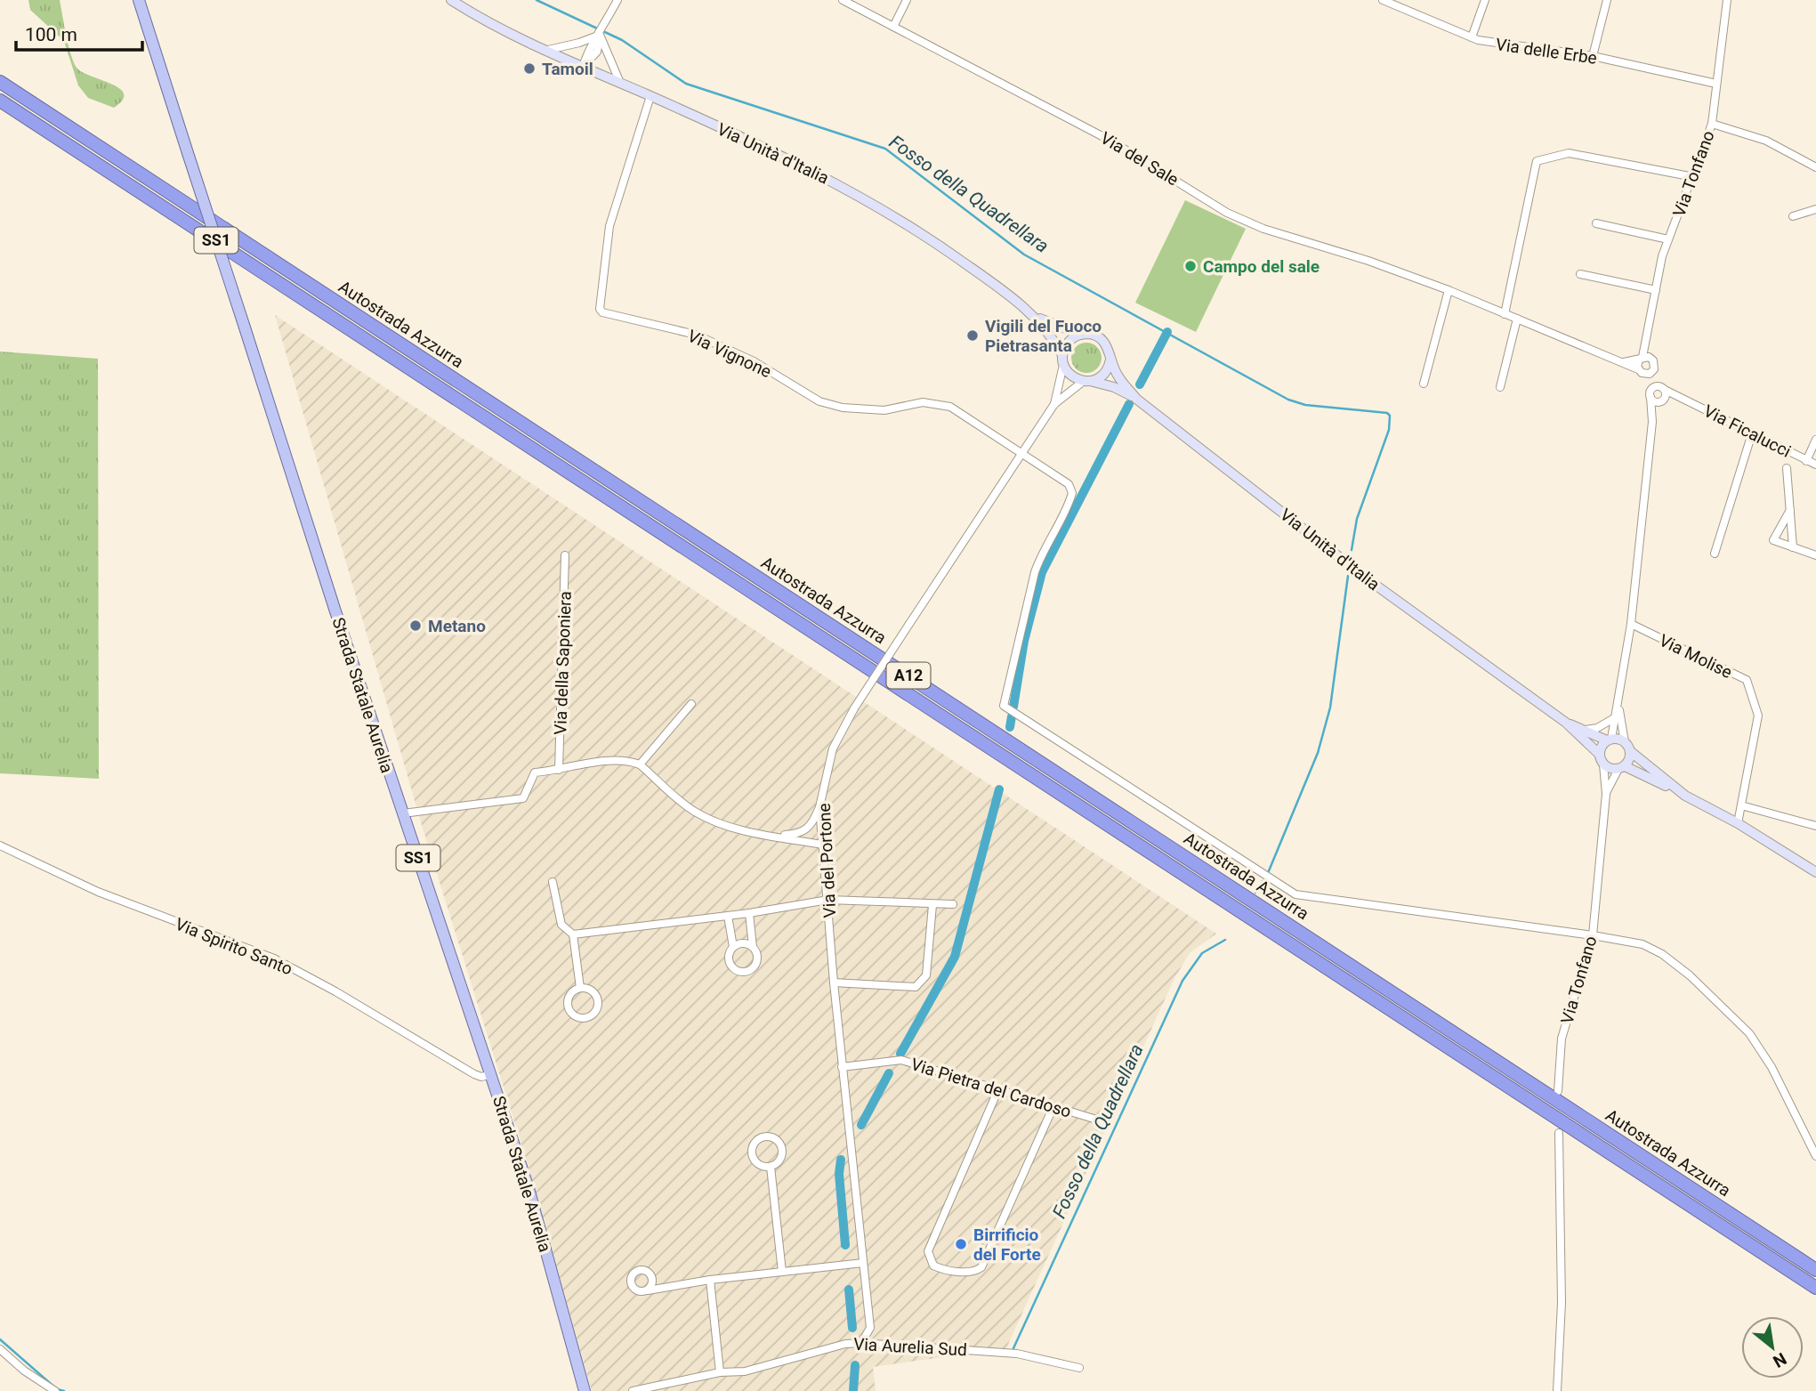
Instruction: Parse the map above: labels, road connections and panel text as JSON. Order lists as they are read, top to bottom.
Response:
{
  "streets": {
    "highway": ["Autostrada Azzurra", "A12"],
    "main road": ["Via Unità d'Italia", "SS1", "Strada Statale Aurelia"],
    "street": [
      "Via delle Erbe",
      "Via del Sale",
      "Via Tonfano",
      "Via Vignone",
      "Via Ficalucci",
      "Via Molise",
      "Via della Saponiera",
      "Via del Portone",
      "Via Spirito Santo",
      "Via Pietra del Cardoso",
      "Via Aurelia Sud"
    ]
  },
  "crossings": [
    ["Via delle Erbe", "Via Tonfano"],
    ["Via Unità d'Italia", "Via Vignone"],
    ["Via Unità d'Italia", "Via del Portone"],
    ["Via del Sale", "Via Tonfano"],
    ["Via Vignone", "Via del Portone"],
    ["Strada Statale Aurelia", "Via Spirito Santo"],
    ["Via del Portone", "Via Pietra del Cardoso"],
    ["Via del Portone", "Via Aurelia Sud"]
  ],
  "water": ["Fosso della Quadrellara"],
  "places": [
    "Tamoil",
    "Campo del sale",
    "Vigili del Fuoco Pietrasanta",
    "Metano",
    "Birrificio del Forte"
  ],
  "scale_bar": "100 m",
  "north": "bottom right"
}
